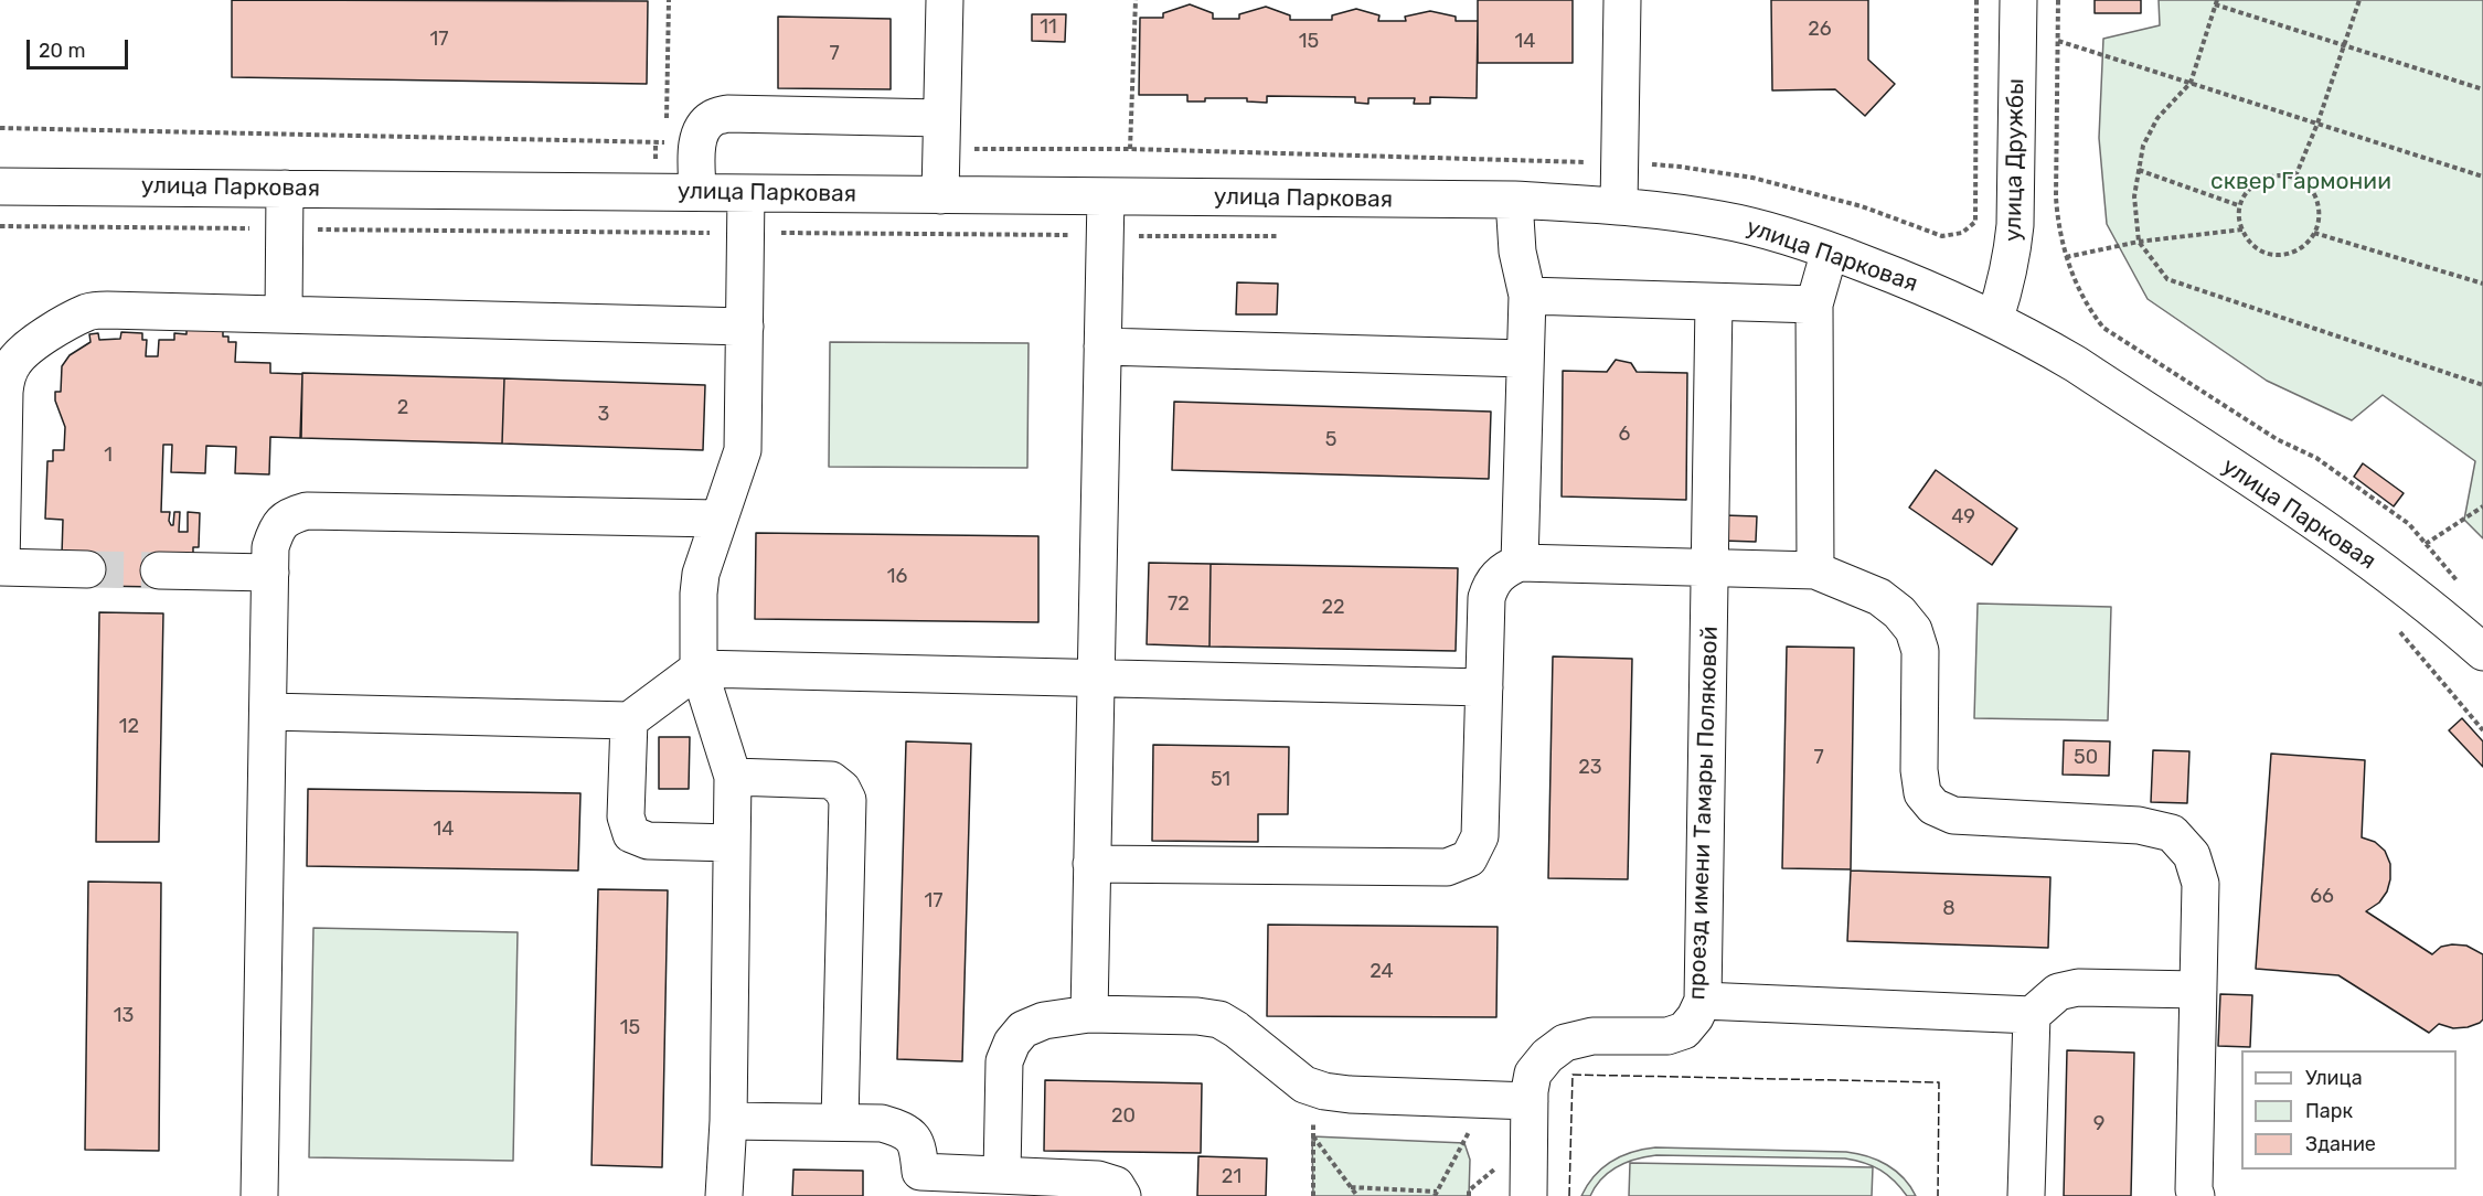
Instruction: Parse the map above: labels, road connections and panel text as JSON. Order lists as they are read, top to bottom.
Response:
{
  "streets": {
    "street": ["улица Дружбы", "улица Парковая", "проезд имени Тамары Поляковой"]
  },
  "crossings": [
    ["улица Дружбы", "улица Парковая"]
  ],
  "parks": ["сквер Гармонии"],
  "house_numbers": [
    "11",
    "26",
    "17",
    "15",
    "14",
    "7",
    "2",
    "3",
    "6",
    "5",
    "1",
    "49",
    "16",
    "72",
    "22",
    "12",
    "7",
    "50",
    "23",
    "51",
    "14",
    "66",
    "17",
    "8",
    "24",
    "13",
    "15",
    "20",
    "9",
    "21"
  ],
  "legend": ["Улица", "Парк", "Здание"],
  "scale_bar": "20 m"
}
